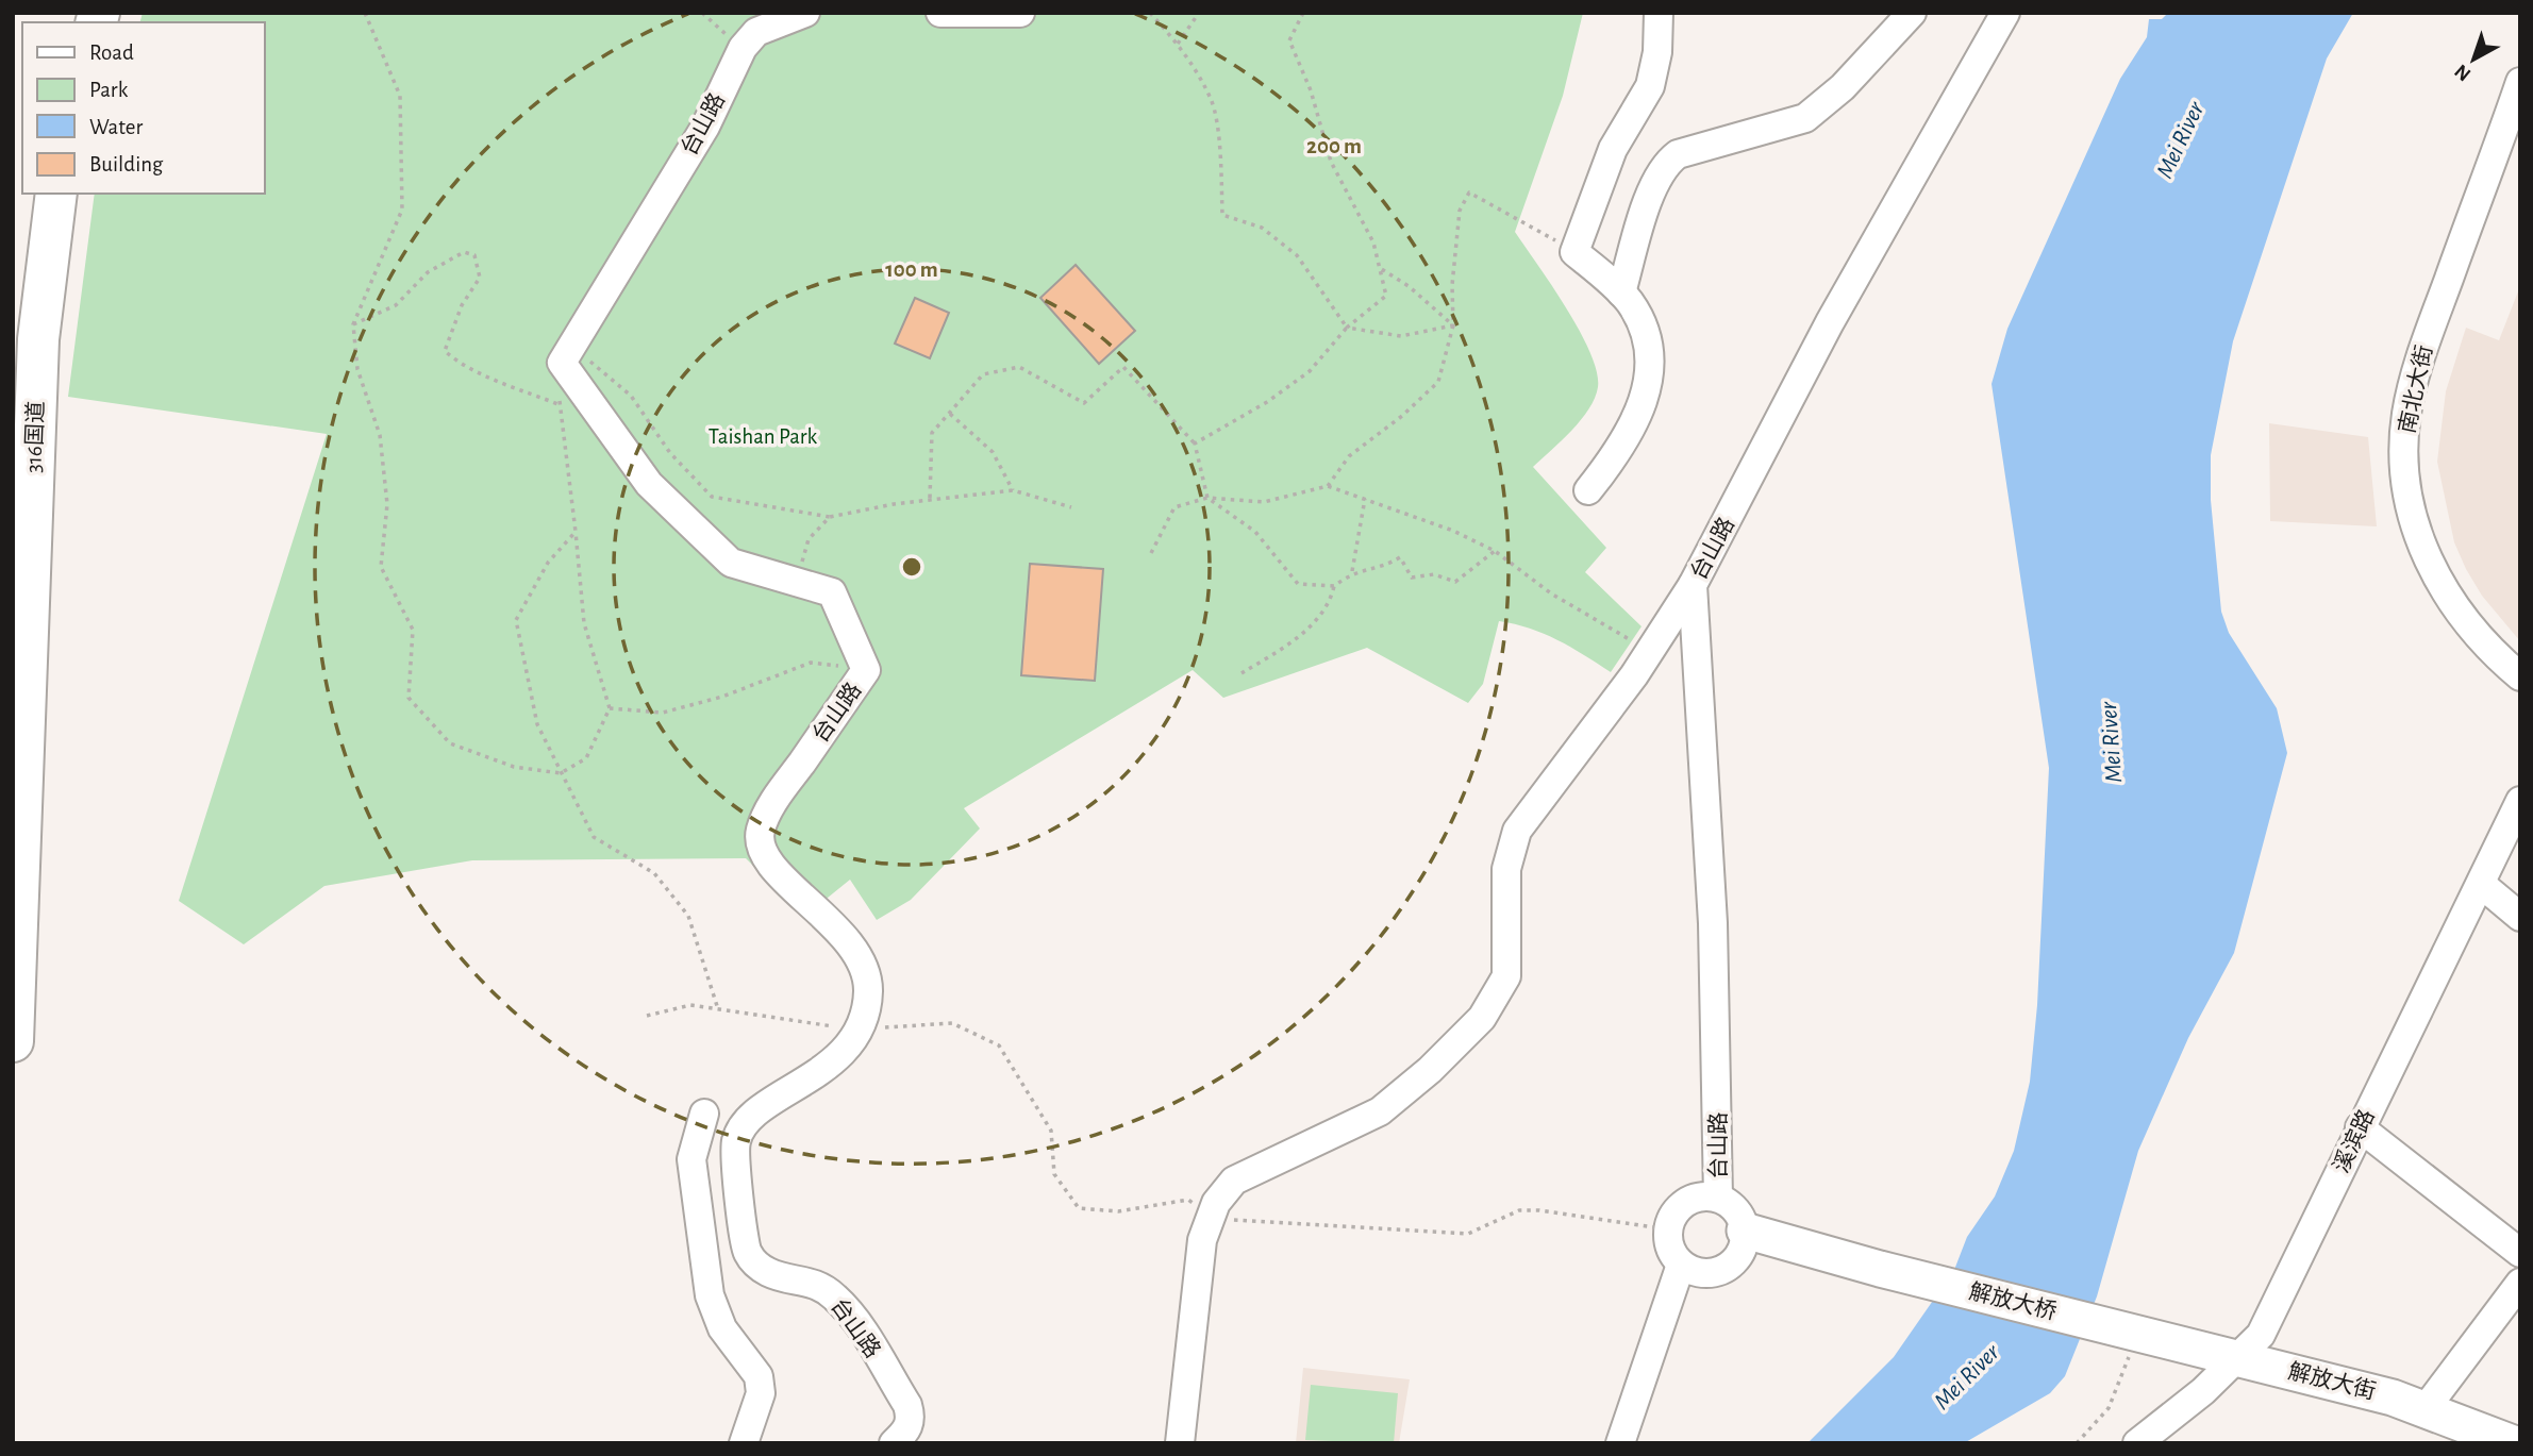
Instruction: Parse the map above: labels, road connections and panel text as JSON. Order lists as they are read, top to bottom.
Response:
{
  "streets": {
    "highway": ["316国道"],
    "main road": ["解放大桥", "解放大街"],
    "street": ["台山路", "南北大街", "溪滨路"]
  },
  "crossings": [
    ["台山路", "解放大桥"],
    ["溪滨路", "解放大街"],
    ["解放大桥", "解放大街"]
  ],
  "water": ["Mei River"],
  "parks": ["Taishan Park"],
  "legend": [
    "Road",
    "Park",
    "Water",
    "Building"
  ],
  "north": "bottom left",
  "rings": ["200 m", "100 m"]
}
